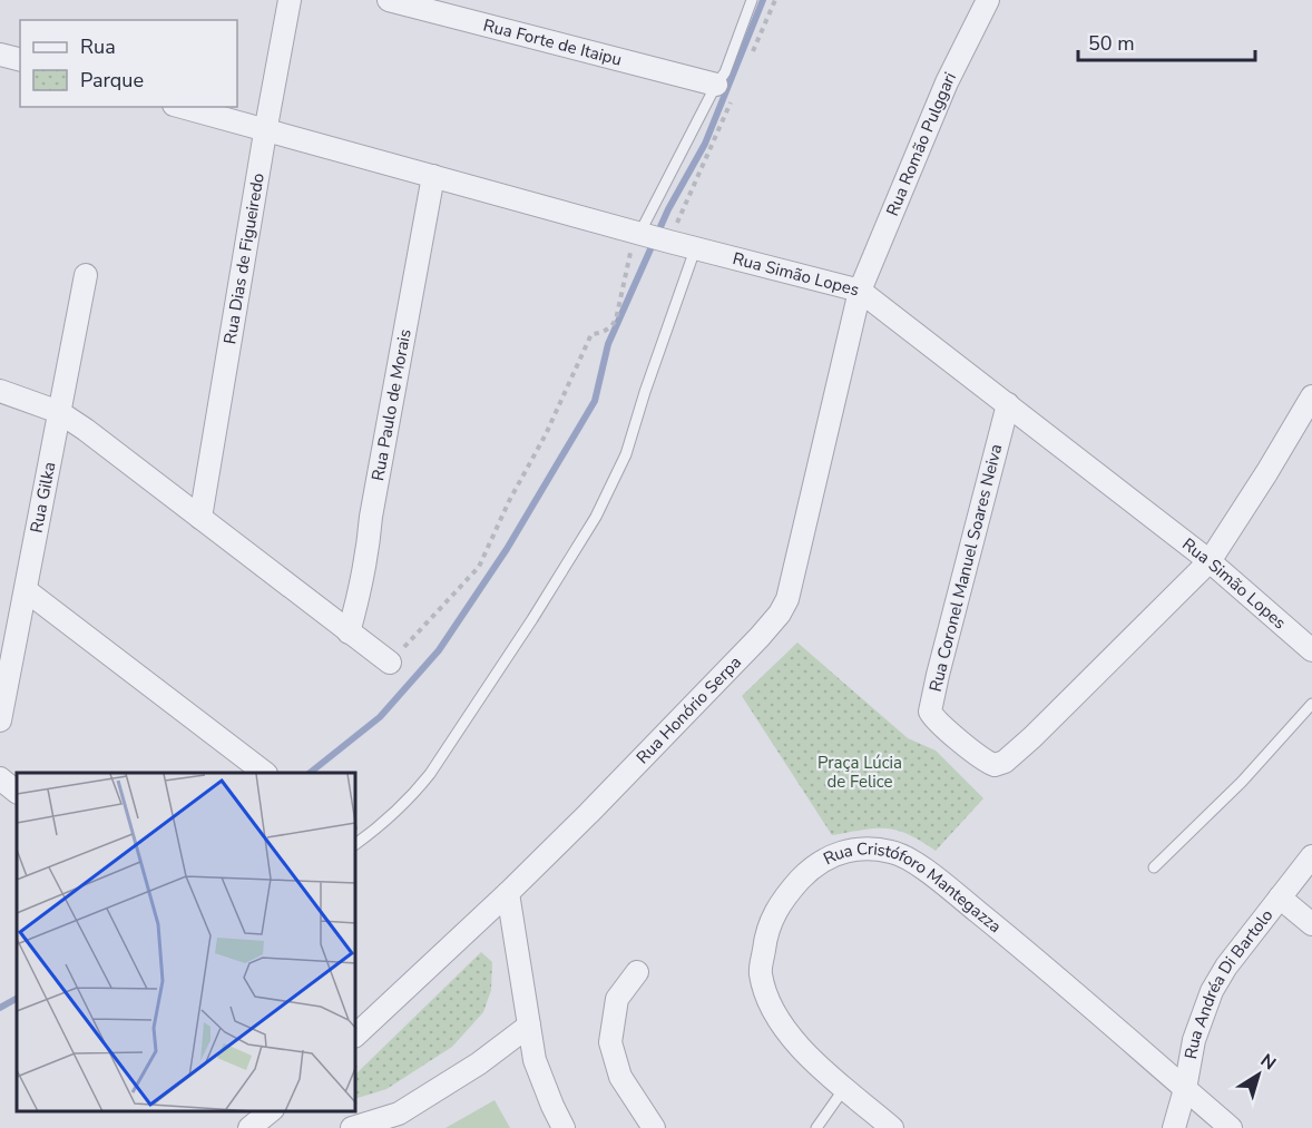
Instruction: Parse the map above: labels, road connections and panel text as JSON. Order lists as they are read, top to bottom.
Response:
{
  "streets": {
    "street": [
      "Rua Forte de Itaipu",
      "Rua Romão Pulggari",
      "Rua Dias de Figueiredo",
      "Rua Simão Lopes",
      "Rua Paulo de Morais",
      "Rua Gilka",
      "Rua Coronel Manuel Soares Neiva",
      "Rua Honório Serpa",
      "Rua Cristóforo Mantegazza",
      "Rua Andréa Di Bartolo"
    ]
  },
  "crossings": [
    ["Rua Romão Pulggari", "Rua Simão Lopes"],
    ["Rua Romão Pulggari", "Rua Honório Serpa"],
    ["Rua Dias de Figueiredo", "Rua Simão Lopes"],
    ["Rua Simão Lopes", "Rua Paulo de Morais"],
    ["Rua Simão Lopes", "Rua Coronel Manuel Soares Neiva"],
    ["Rua Simão Lopes", "Rua Honório Serpa"],
    ["Rua Cristóforo Mantegazza", "Rua Andréa Di Bartolo"]
  ],
  "parks": ["Praça Lúcia de Felice"],
  "legend": ["Rua", "Parque"],
  "scale_bar": "50 m",
  "north": "top right"
}
